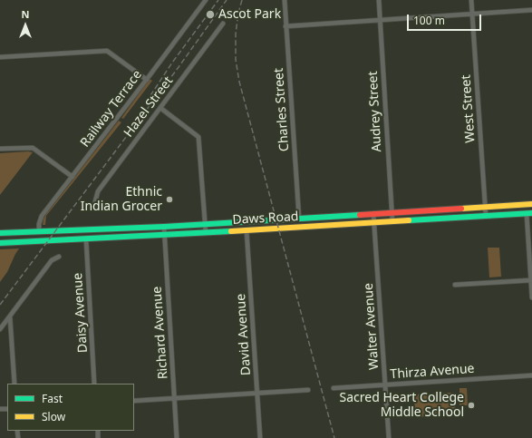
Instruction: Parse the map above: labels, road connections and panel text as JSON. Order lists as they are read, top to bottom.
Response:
{
  "streets": {
    "main road": ["Daws Road"],
    "street": [
      "Hazel Street",
      "Railway Terrace",
      "West Street",
      "Charles Street",
      "Audrey Street",
      "Daisy Avenue",
      "Walter Avenue",
      "Richard Avenue",
      "David Avenue",
      "Thirza Avenue"
    ]
  },
  "crossings": [
    ["Railway Terrace", "Daws Road"],
    ["West Street", "Daws Road"],
    ["Charles Street", "Daws Road"],
    ["Audrey Street", "Daws Road"],
    ["Daws Road", "Daisy Avenue"],
    ["Daws Road", "Walter Avenue"],
    ["Daws Road", "Richard Avenue"],
    ["Daws Road", "David Avenue"],
    ["Walter Avenue", "Thirza Avenue"]
  ],
  "places": ["Ascot Park", "Ethnic Indian Grocer", "Sacred Heart College Middle School"],
  "legend": ["Fast", "Slow"],
  "scale_bar": "100 m",
  "north": "top"
}
